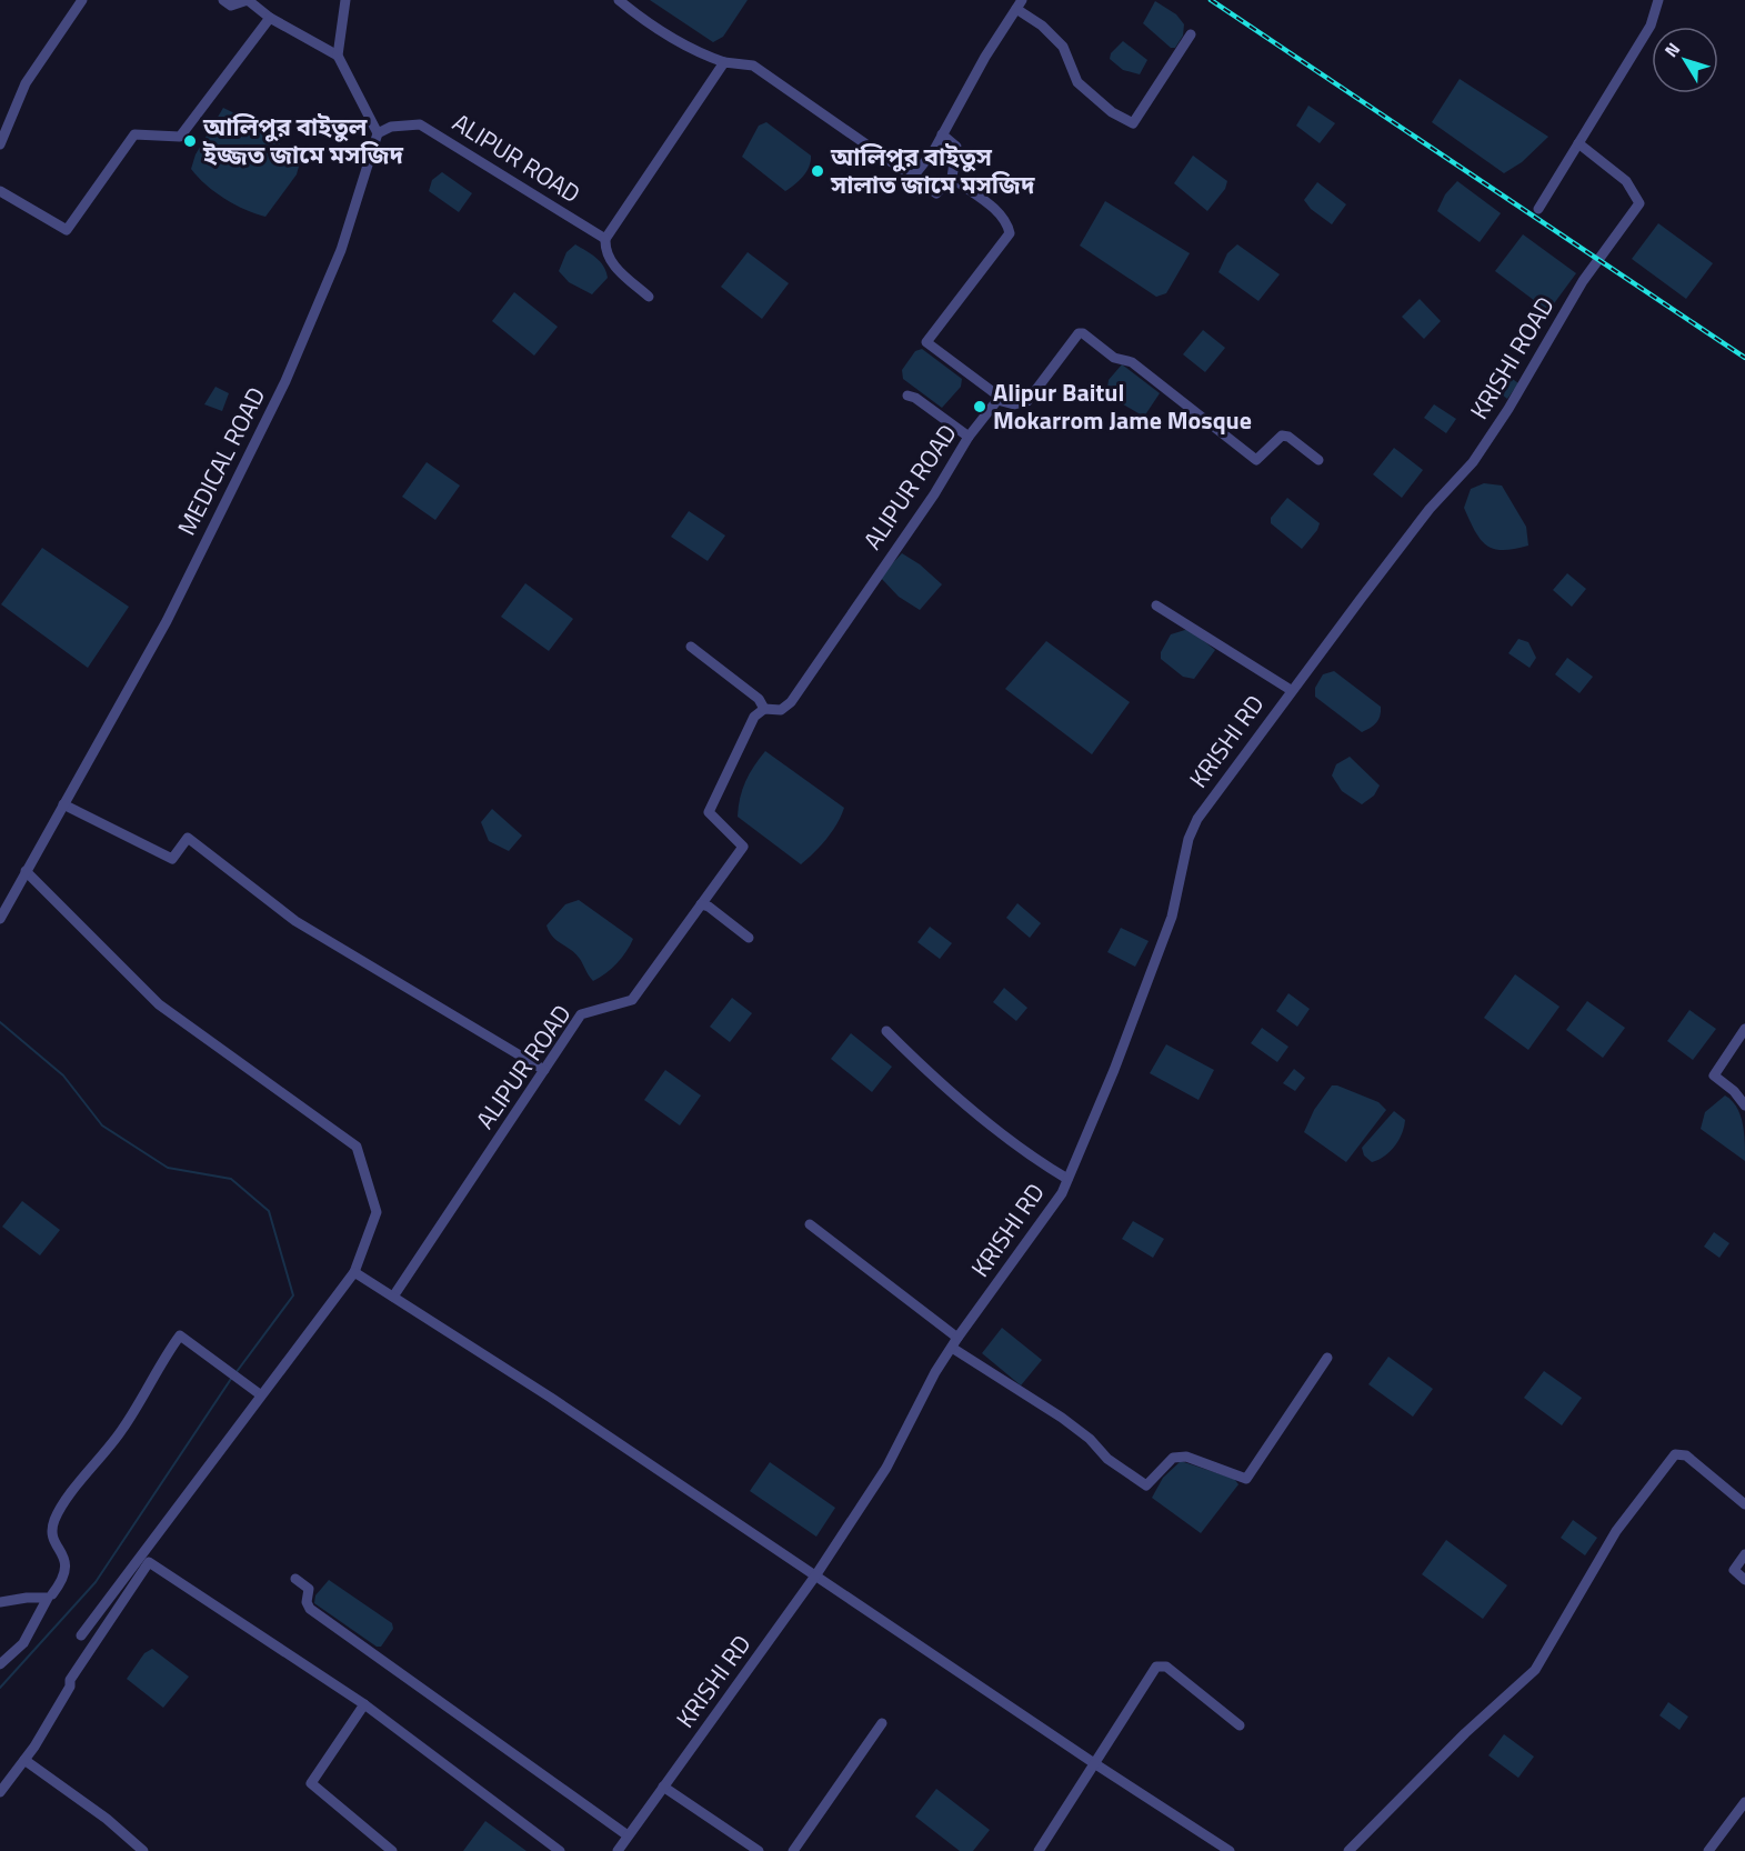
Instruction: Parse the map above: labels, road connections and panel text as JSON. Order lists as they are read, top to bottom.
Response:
{
  "streets": {
    "street": [
      "ALIPUR ROAD",
      "KRISHI ROAD",
      "MEDICAL ROAD",
      "KRISHI RD"
    ]
  },
  "crossings": [
    ["ALIPUR ROAD", "MEDICAL ROAD"],
    ["KRISHI ROAD", "KRISHI RD"]
  ],
  "places": ["আলিপুর বাইতুল ইজ্জত জামে মসজিদ", "আলিপুর বাইতুস সালাত জামে মসজিদ", "Alipur Baitul Mokarrom Jame Mosque"],
  "north": "top left"
}
